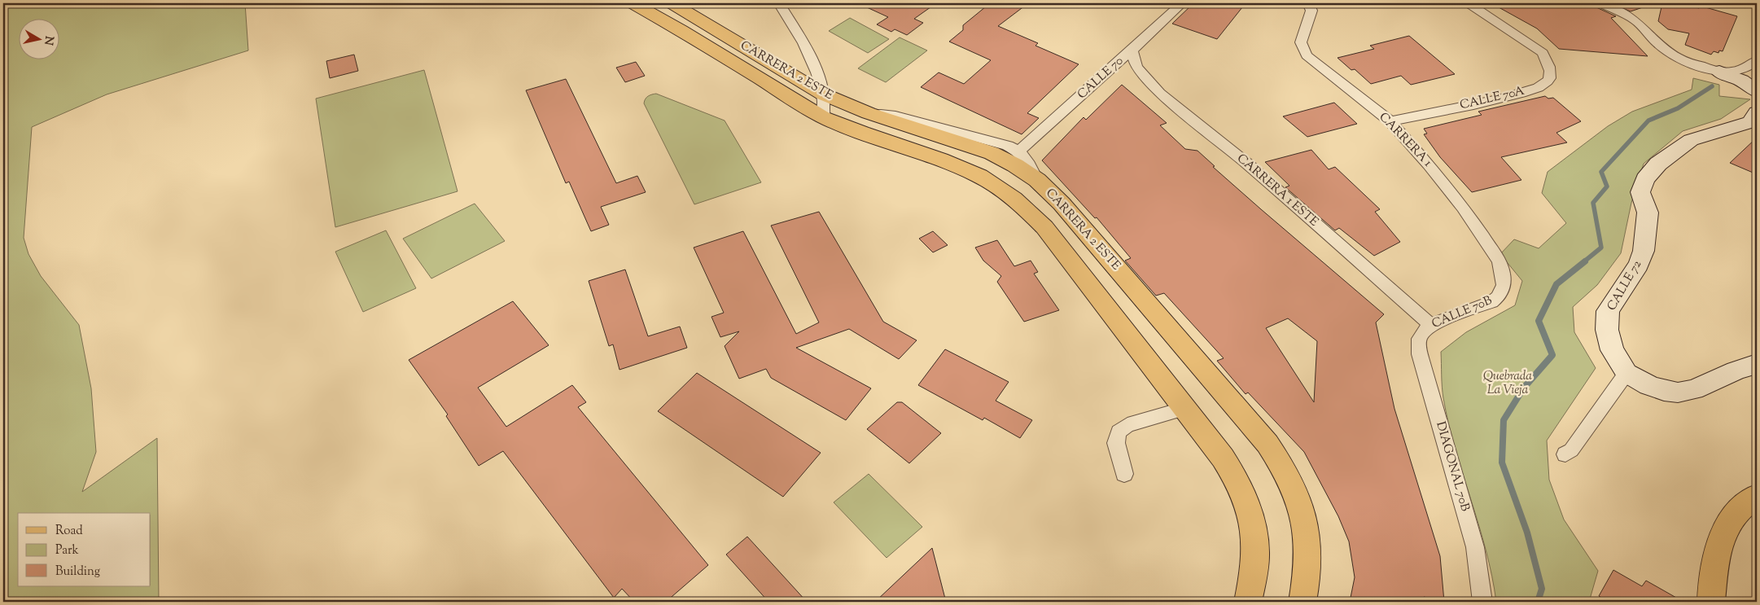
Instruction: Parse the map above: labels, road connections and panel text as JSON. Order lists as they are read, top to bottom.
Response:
{
  "streets": {
    "main road": ["CARRERA 2 ESTE"],
    "street": [
      "CALLE 70",
      "CALLE 70A",
      "CARRERA 1",
      "CARRERA 1 ESTE",
      "CALLE 72",
      "CALLE 70B",
      "DIAGONAL 70B"
    ]
  },
  "crossings": [
    ["CALLE 70", "CARRERA 1 ESTE"],
    ["CALLE 70A", "CARRERA 1"],
    ["CARRERA 1", "CALLE 70B"],
    ["CARRERA 1 ESTE", "CALLE 70B"],
    ["CARRERA 1 ESTE", "DIAGONAL 70B"],
    ["CALLE 70B", "DIAGONAL 70B"]
  ],
  "parks": ["Quebrada La Vieja"],
  "legend": ["Road", "Park", "Building"],
  "north": "right"
}
